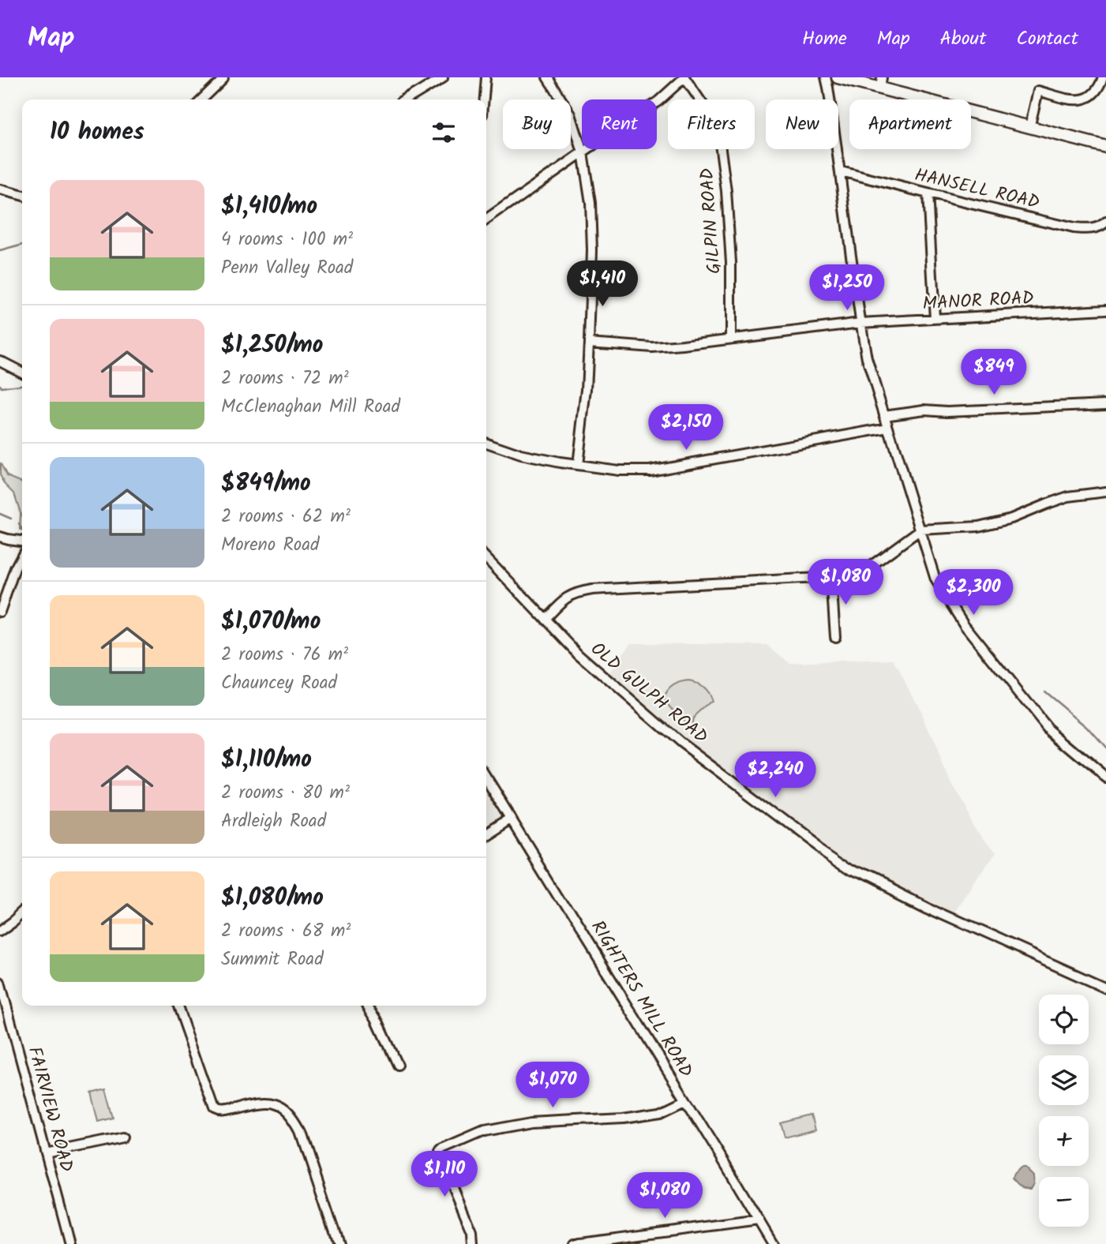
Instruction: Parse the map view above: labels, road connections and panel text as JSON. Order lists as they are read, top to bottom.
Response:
{
  "streets": {
    "street": [
      "HANSELL ROAD",
      "GILPIN ROAD",
      "MANOR ROAD",
      "OLD GULPH ROAD",
      "RIGHTERS MILL ROAD",
      "FAIRVIEW ROAD"
    ]
  },
  "crossings": [
    ["GILPIN ROAD", "MANOR ROAD"]
  ],
  "page": {
    "header": "Map",
    "nav": [
      "Home",
      "Map",
      "About",
      "Contact"
    ],
    "chip": [
      "Buy",
      "Rent",
      "Filters",
      "New",
      "Apartment"
    ],
    "heading": "10 homes",
    "list": [
      {
        "name": "$1,410/mo",
        "note": "4 rooms · 100 m² · Penn Valley Road"
      },
      {
        "name": "$1,250/mo",
        "note": "2 rooms · 72 m² · McClenaghan Mill Road"
      },
      {
        "name": "$849/mo",
        "note": "2 rooms · 62 m² · Moreno Road"
      },
      {
        "name": "$1,070/mo",
        "note": "2 rooms · 76 m² · Chauncey Road"
      },
      {
        "name": "$1,110/mo",
        "note": "2 rooms · 80 m² · Ardleigh Road"
      },
      {
        "name": "$1,080/mo",
        "note": "2 rooms · 68 m² · Summit Road"
      }
    ],
    "price": [
      "$1,410",
      "$1,250",
      "$849",
      "$2,150",
      "$1,080",
      "$2,300",
      "$2,240",
      "$1,070",
      "$1,110",
      "$1,080"
    ],
    "map_buttons": ["+", "−"]
  }
}
